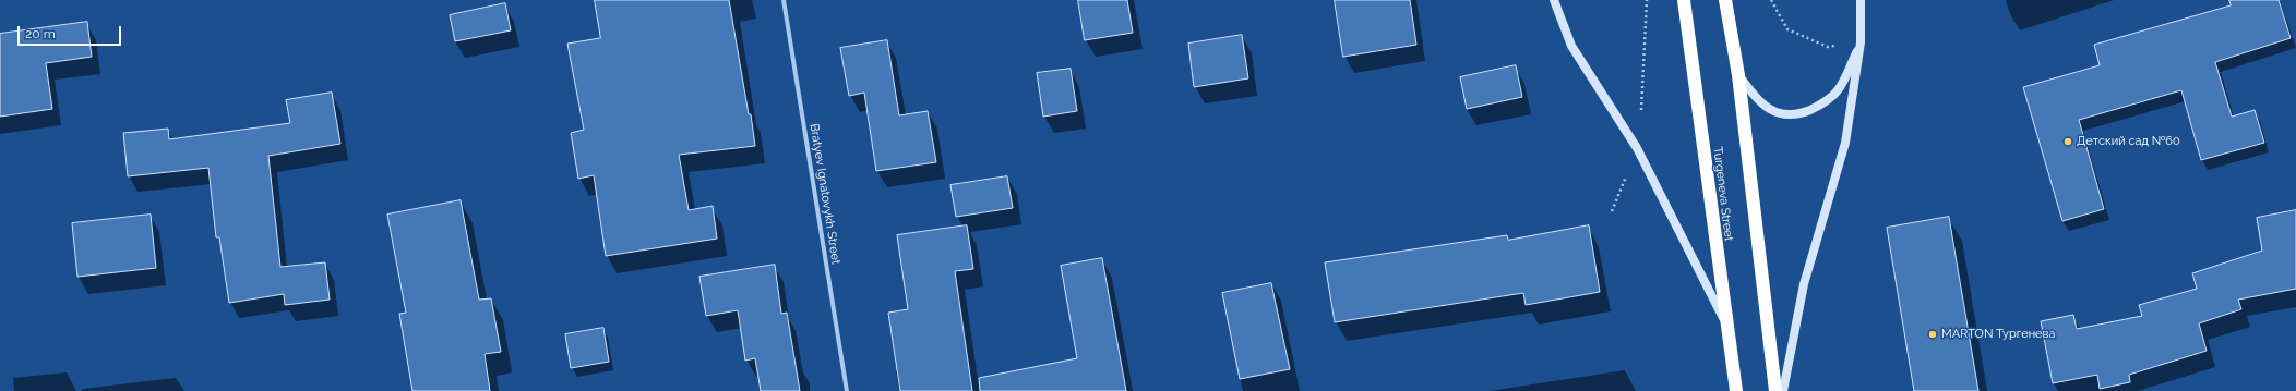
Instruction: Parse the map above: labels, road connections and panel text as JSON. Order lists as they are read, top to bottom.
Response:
{
  "streets": {
    "highway": ["Turgeneva Street"],
    "street": ["Bratyev Ignatovykh Street"]
  },
  "places": ["Детский сад №60", "MARTON Тургенева"],
  "scale_bar": "20 m"
}
